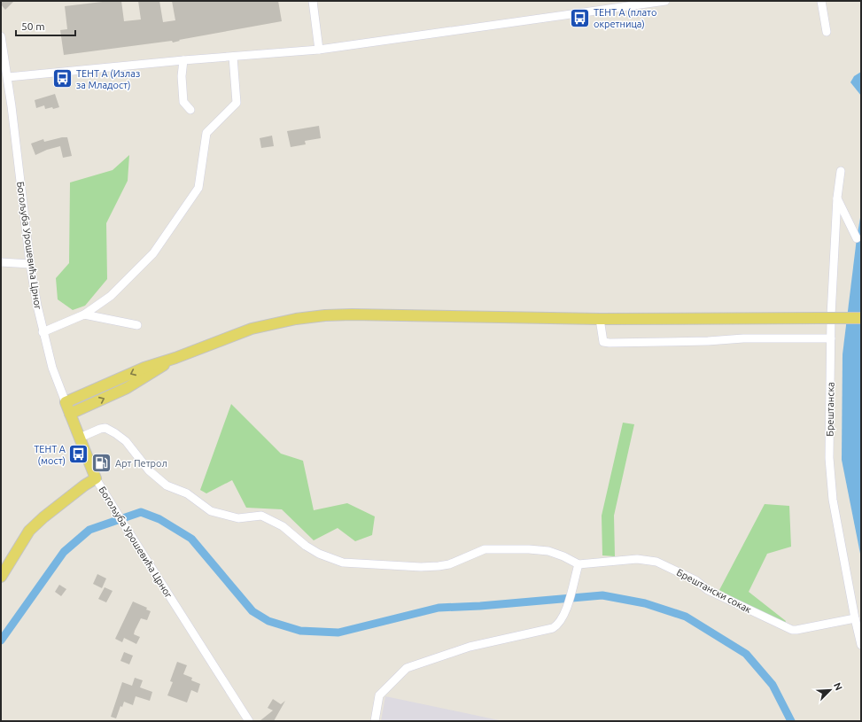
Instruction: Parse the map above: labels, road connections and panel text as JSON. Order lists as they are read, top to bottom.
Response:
{
  "streets": {
    "main road": ["Богољуба Урошевића Црног"],
    "street": ["Брештанска", "Брештански сокак"]
  },
  "crossings": [
    ["Брештанска", "Брештански сокак"]
  ],
  "places": {
    "bus stop": ["ТЕНТ А (плато окретница)", "ТЕНТ А (Излаз за Младост)", "ТЕНТ А (мост)"],
    "fuel station": ["Арт Петрол"]
  },
  "scale_bar": "50 m",
  "north": "top right"
}
